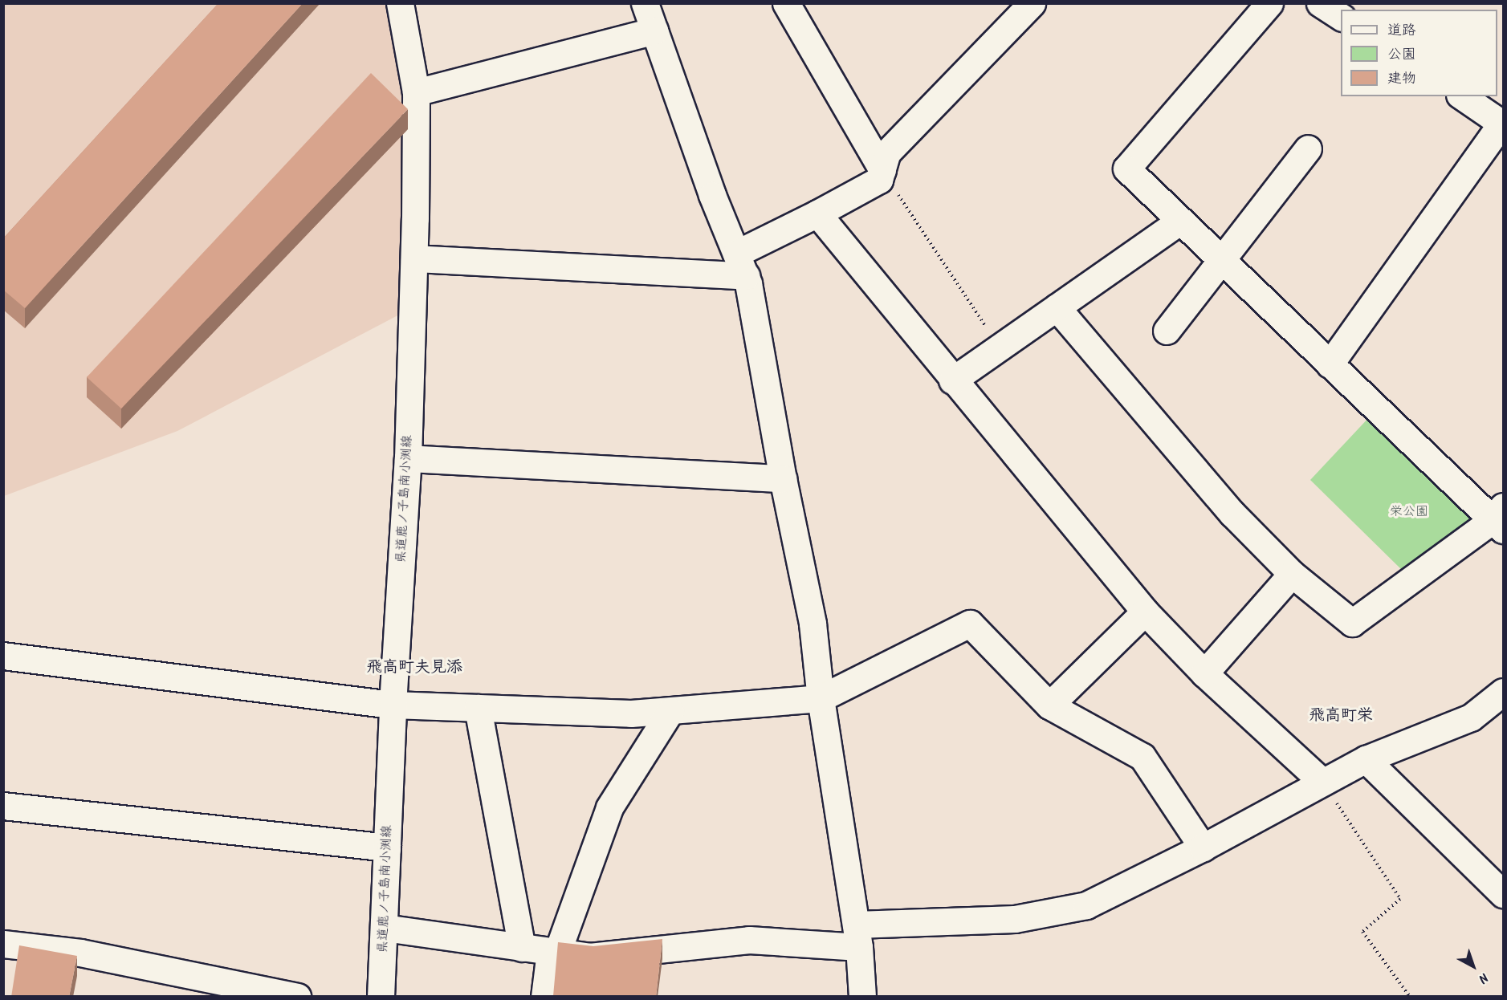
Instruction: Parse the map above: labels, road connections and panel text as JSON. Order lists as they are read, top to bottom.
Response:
{
  "streets": {
    "street": ["県道鹿ノ子島南小渕線"]
  },
  "districts": ["飛高町夫見添", "飛高町栄"],
  "parks": ["栄公園"],
  "legend": ["道路", "公園", "建物"],
  "north": "bottom right"
}
